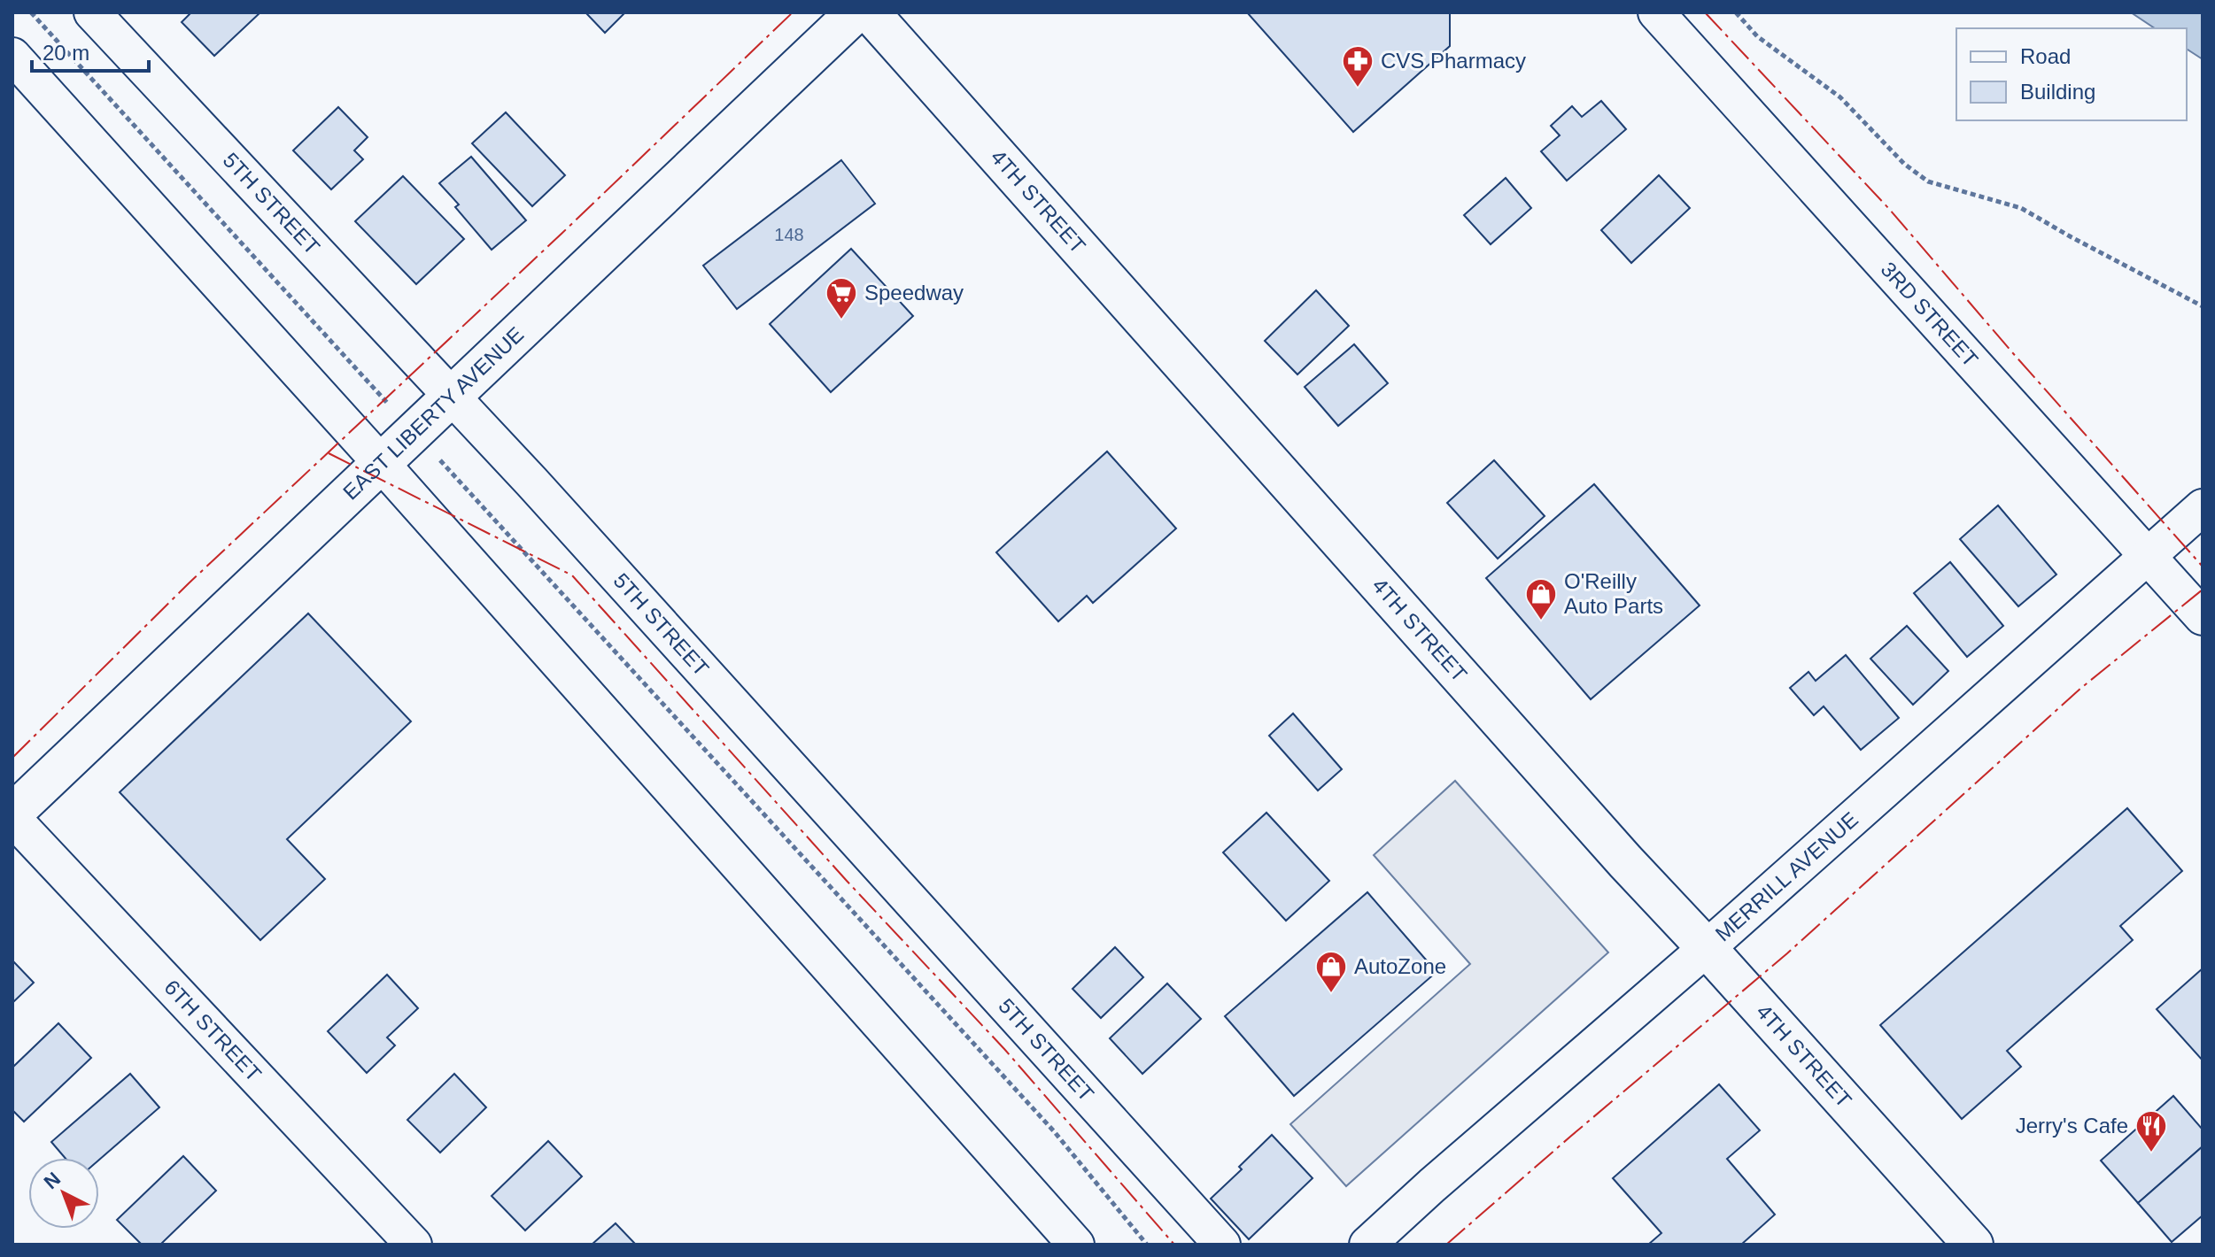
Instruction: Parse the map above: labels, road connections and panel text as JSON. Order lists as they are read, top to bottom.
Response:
{
  "streets": {
    "main road": ["4TH STREET", "EAST LIBERTY AVENUE"],
    "street": [
      "5TH STREET",
      "3RD STREET",
      "MERRILL AVENUE",
      "6TH STREET"
    ]
  },
  "crossings": [
    ["4TH STREET", "MERRILL AVENUE"],
    ["5TH STREET", "EAST LIBERTY AVENUE"],
    ["3RD STREET", "MERRILL AVENUE"],
    ["EAST LIBERTY AVENUE", "6TH STREET"]
  ],
  "places": {
    "pharmacy": ["CVS Pharmacy"],
    "supermarket": ["Speedway"],
    "shop": ["O'Reilly Auto Parts", "AutoZone"],
    "restaurant": ["Jerry's Cafe"]
  },
  "house_numbers": ["148"],
  "legend": ["Road", "Building"],
  "scale_bar": "20 m",
  "north": "top left"
}
